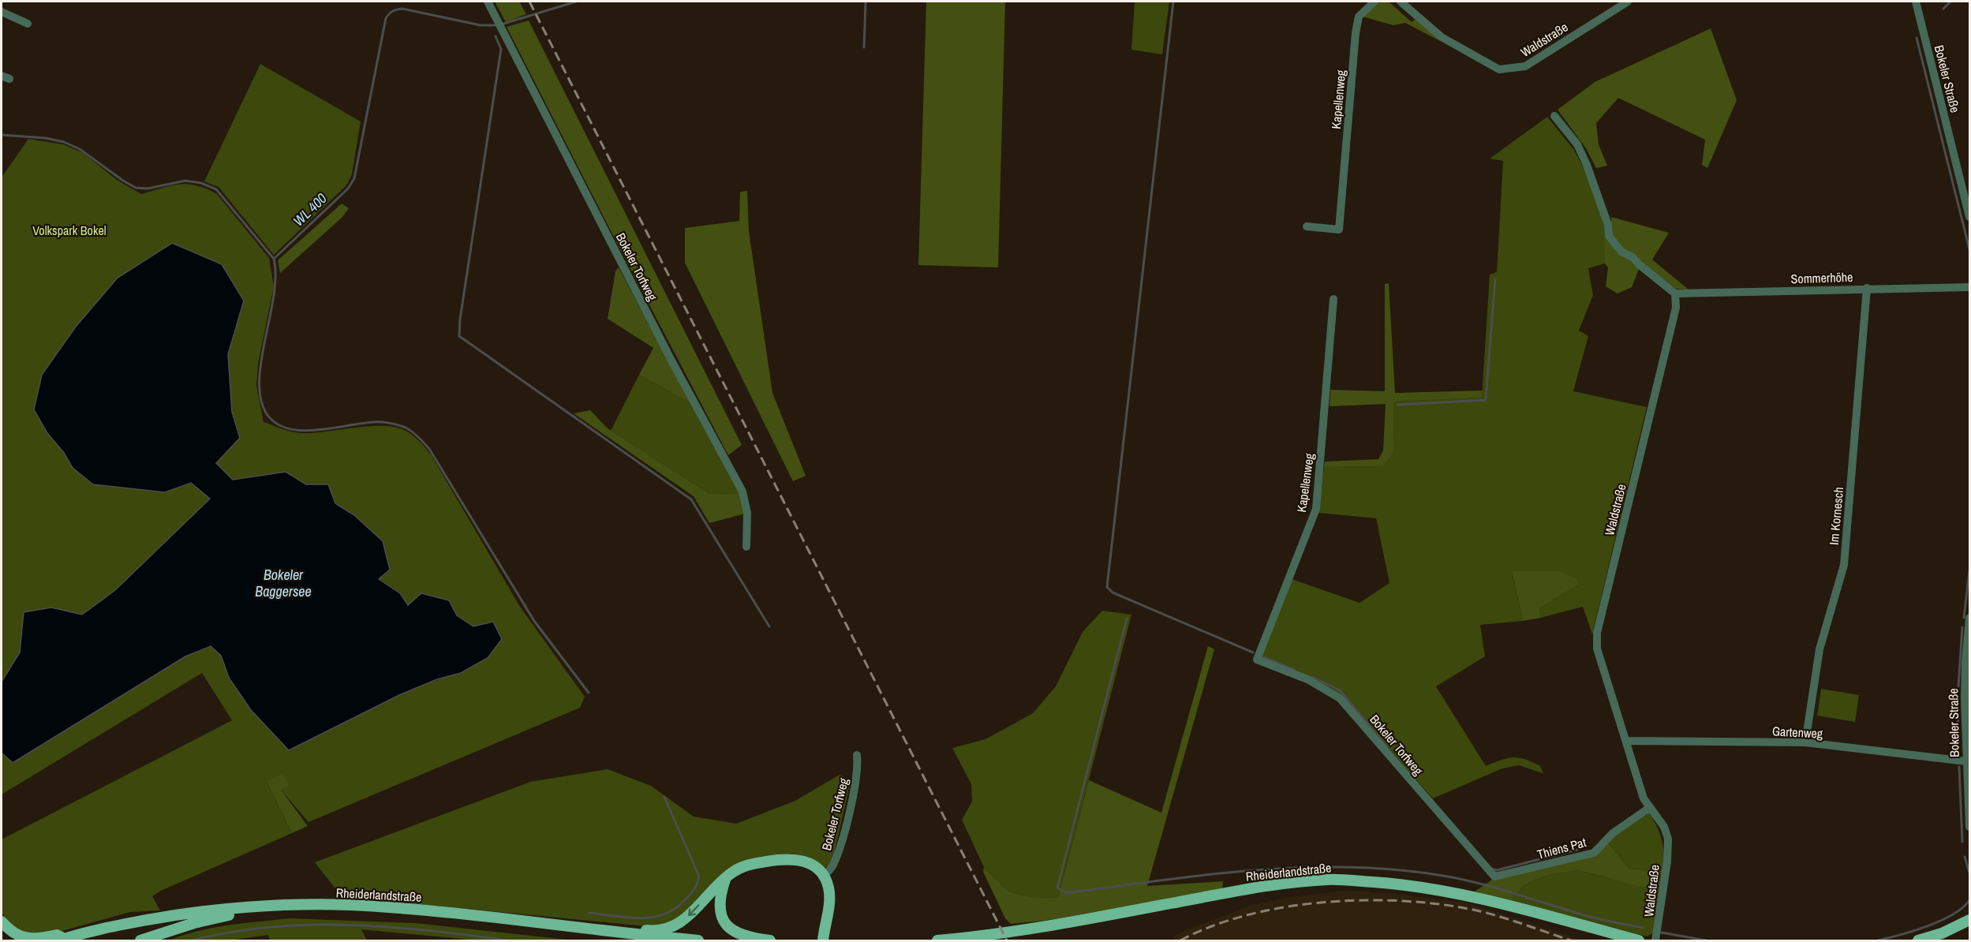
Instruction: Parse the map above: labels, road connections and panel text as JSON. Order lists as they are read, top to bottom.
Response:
{
  "streets": {
    "main road": ["Rheiderlandstraße"],
    "street": [
      "Waldstraße",
      "Bokeler Straße",
      "Kapellenweg",
      "Bokeler Torfweg",
      "Sommerhöhe",
      "Im Kornesch",
      "Gartenweg",
      "Thiens Pat"
    ]
  },
  "crossings": [
    ["Waldstraße", "Sommerhöhe"],
    ["Waldstraße", "Gartenweg"],
    ["Waldstraße", "Thiens Pat"],
    ["Bokeler Straße", "Gartenweg"],
    ["Kapellenweg", "Bokeler Torfweg"],
    ["Bokeler Torfweg", "Thiens Pat"],
    ["Sommerhöhe", "Im Kornesch"],
    ["Im Kornesch", "Gartenweg"]
  ],
  "water": ["WL 400", "Bokeler Baggersee"],
  "parks": ["Volkspark Bokel"]
}
